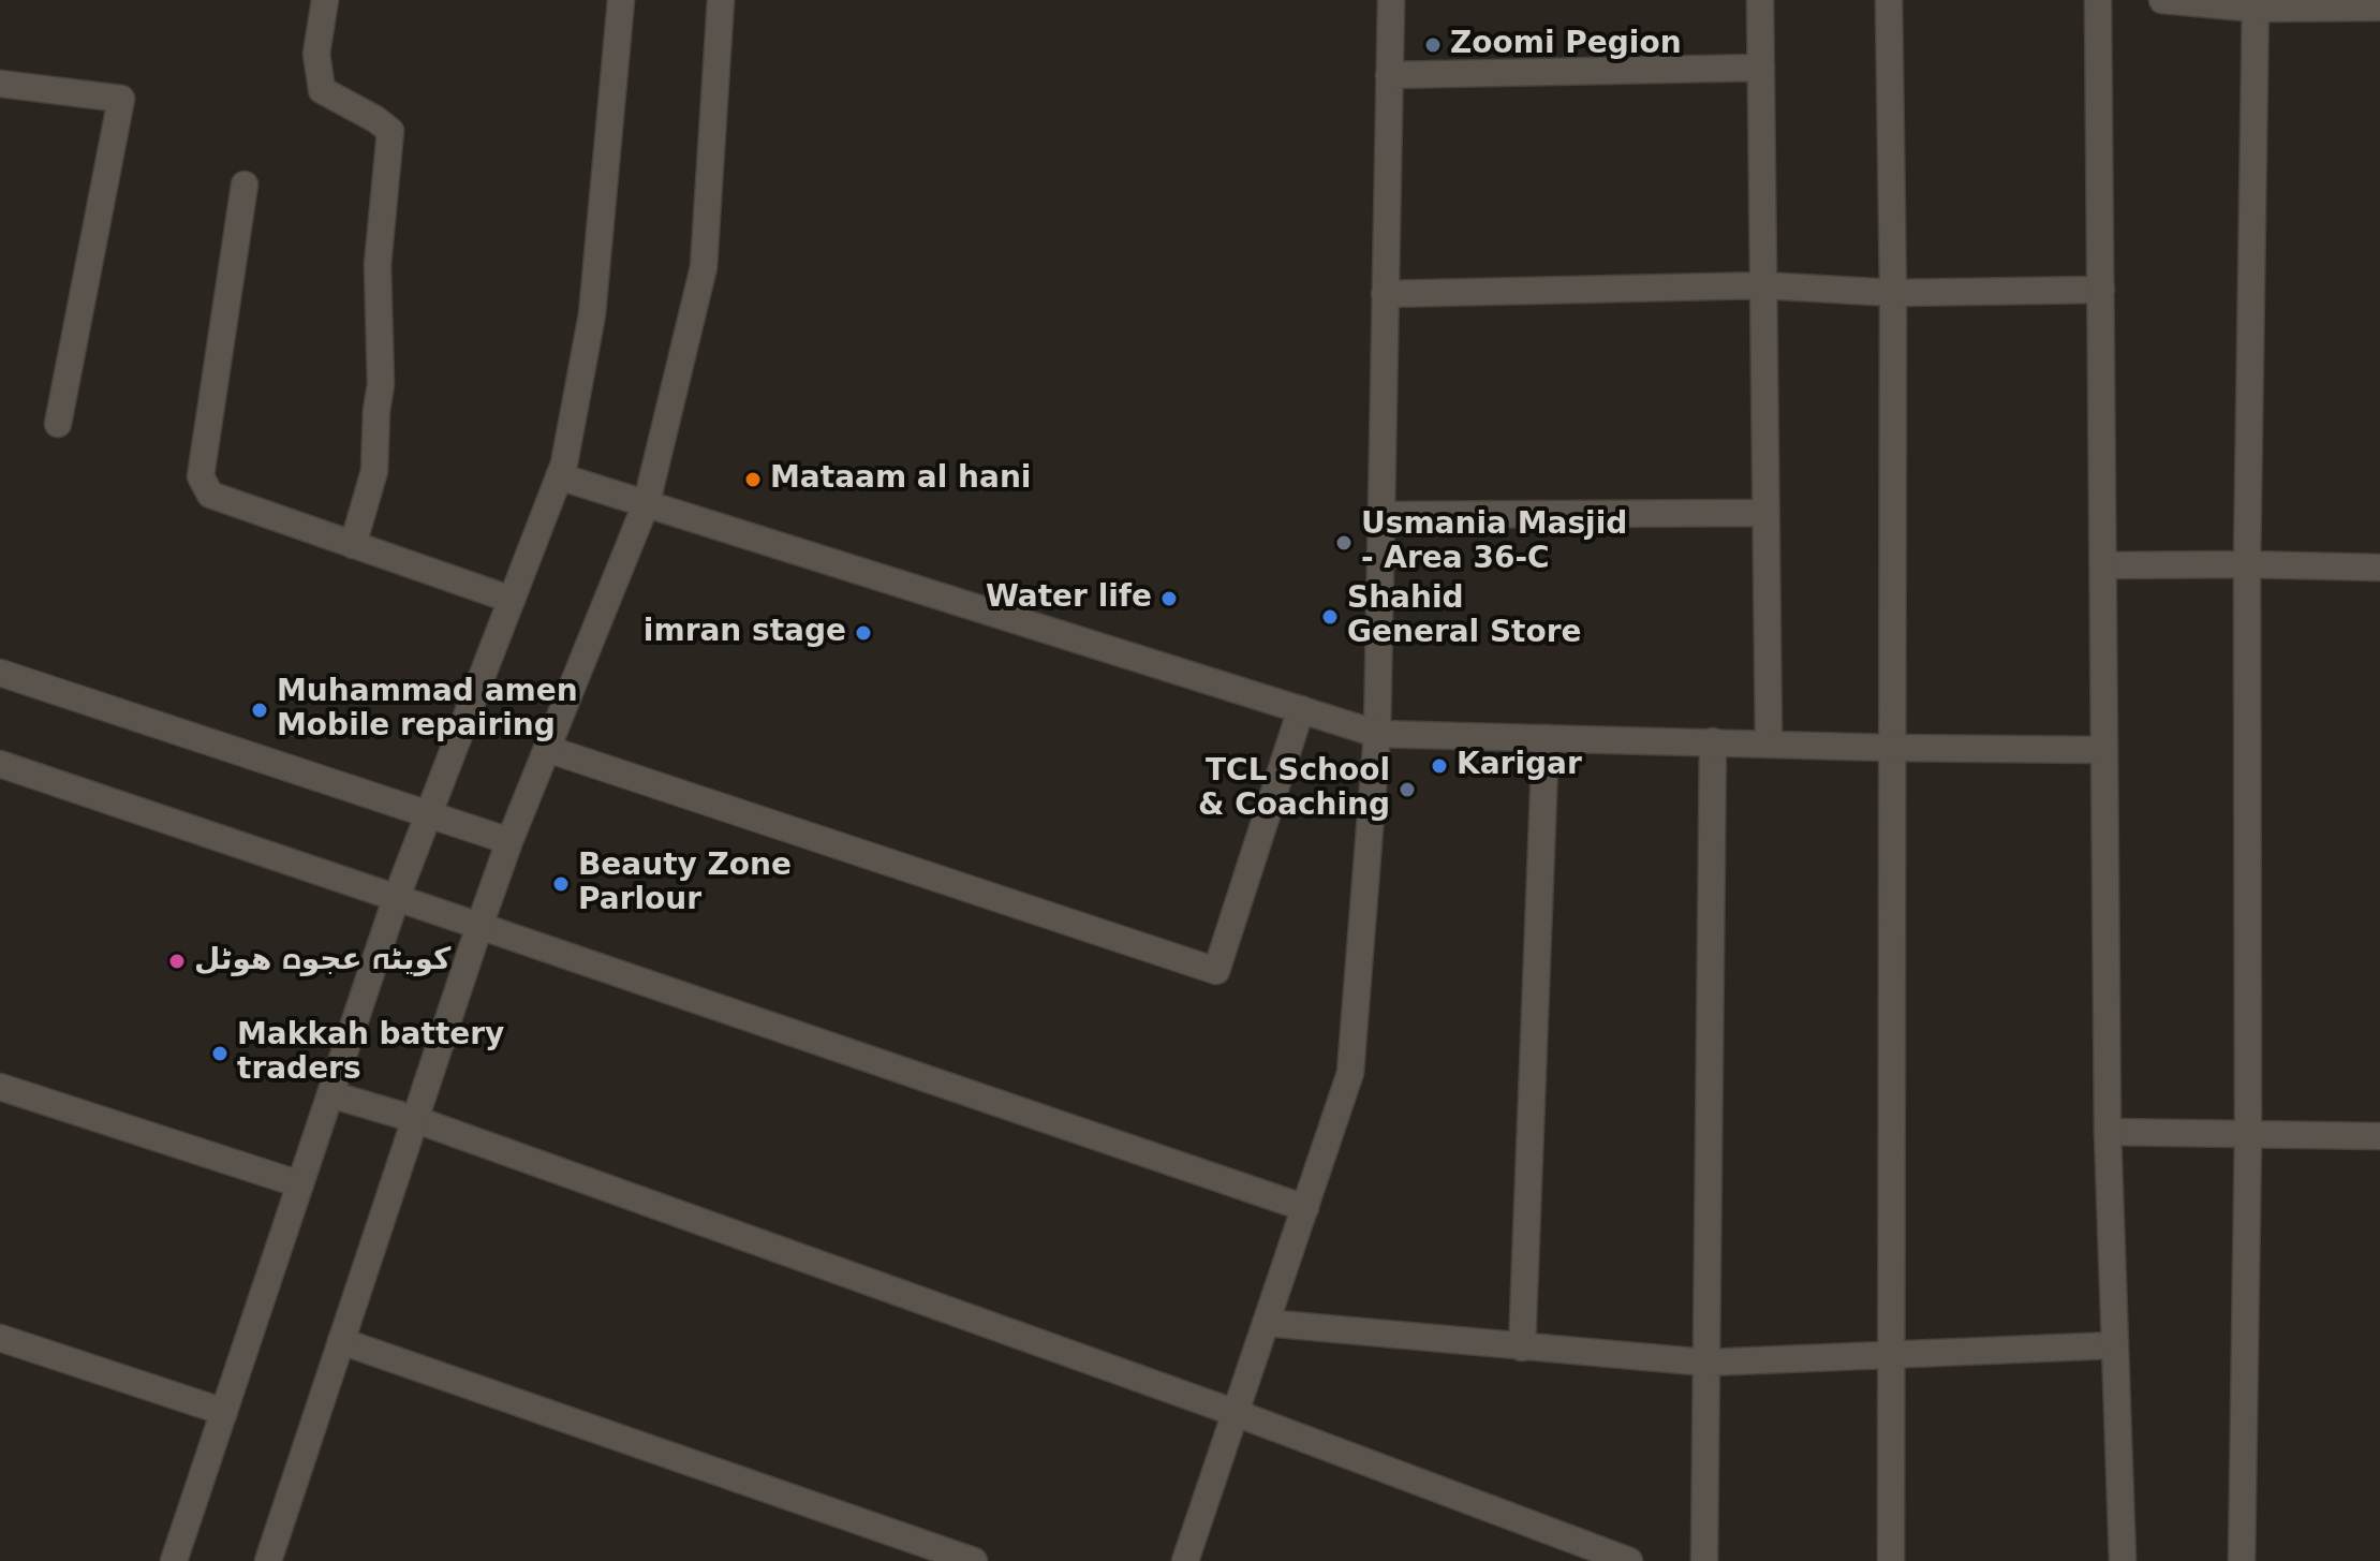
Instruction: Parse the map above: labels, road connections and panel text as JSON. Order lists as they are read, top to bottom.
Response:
{
  "places": [
    "Zoomi Pegion",
    "Mataam al hani",
    "Usmania Masjid - Area 36-C",
    "Water life",
    "Shahid General Store",
    "imran stage",
    "Muhammad amen Mobile repairing",
    "Karigar",
    "TCL School & Coaching",
    "Beauty Zone Parlour",
    "کویٹہ عجوہ ھوٹل",
    "Makkah battery traders"
  ]
}
